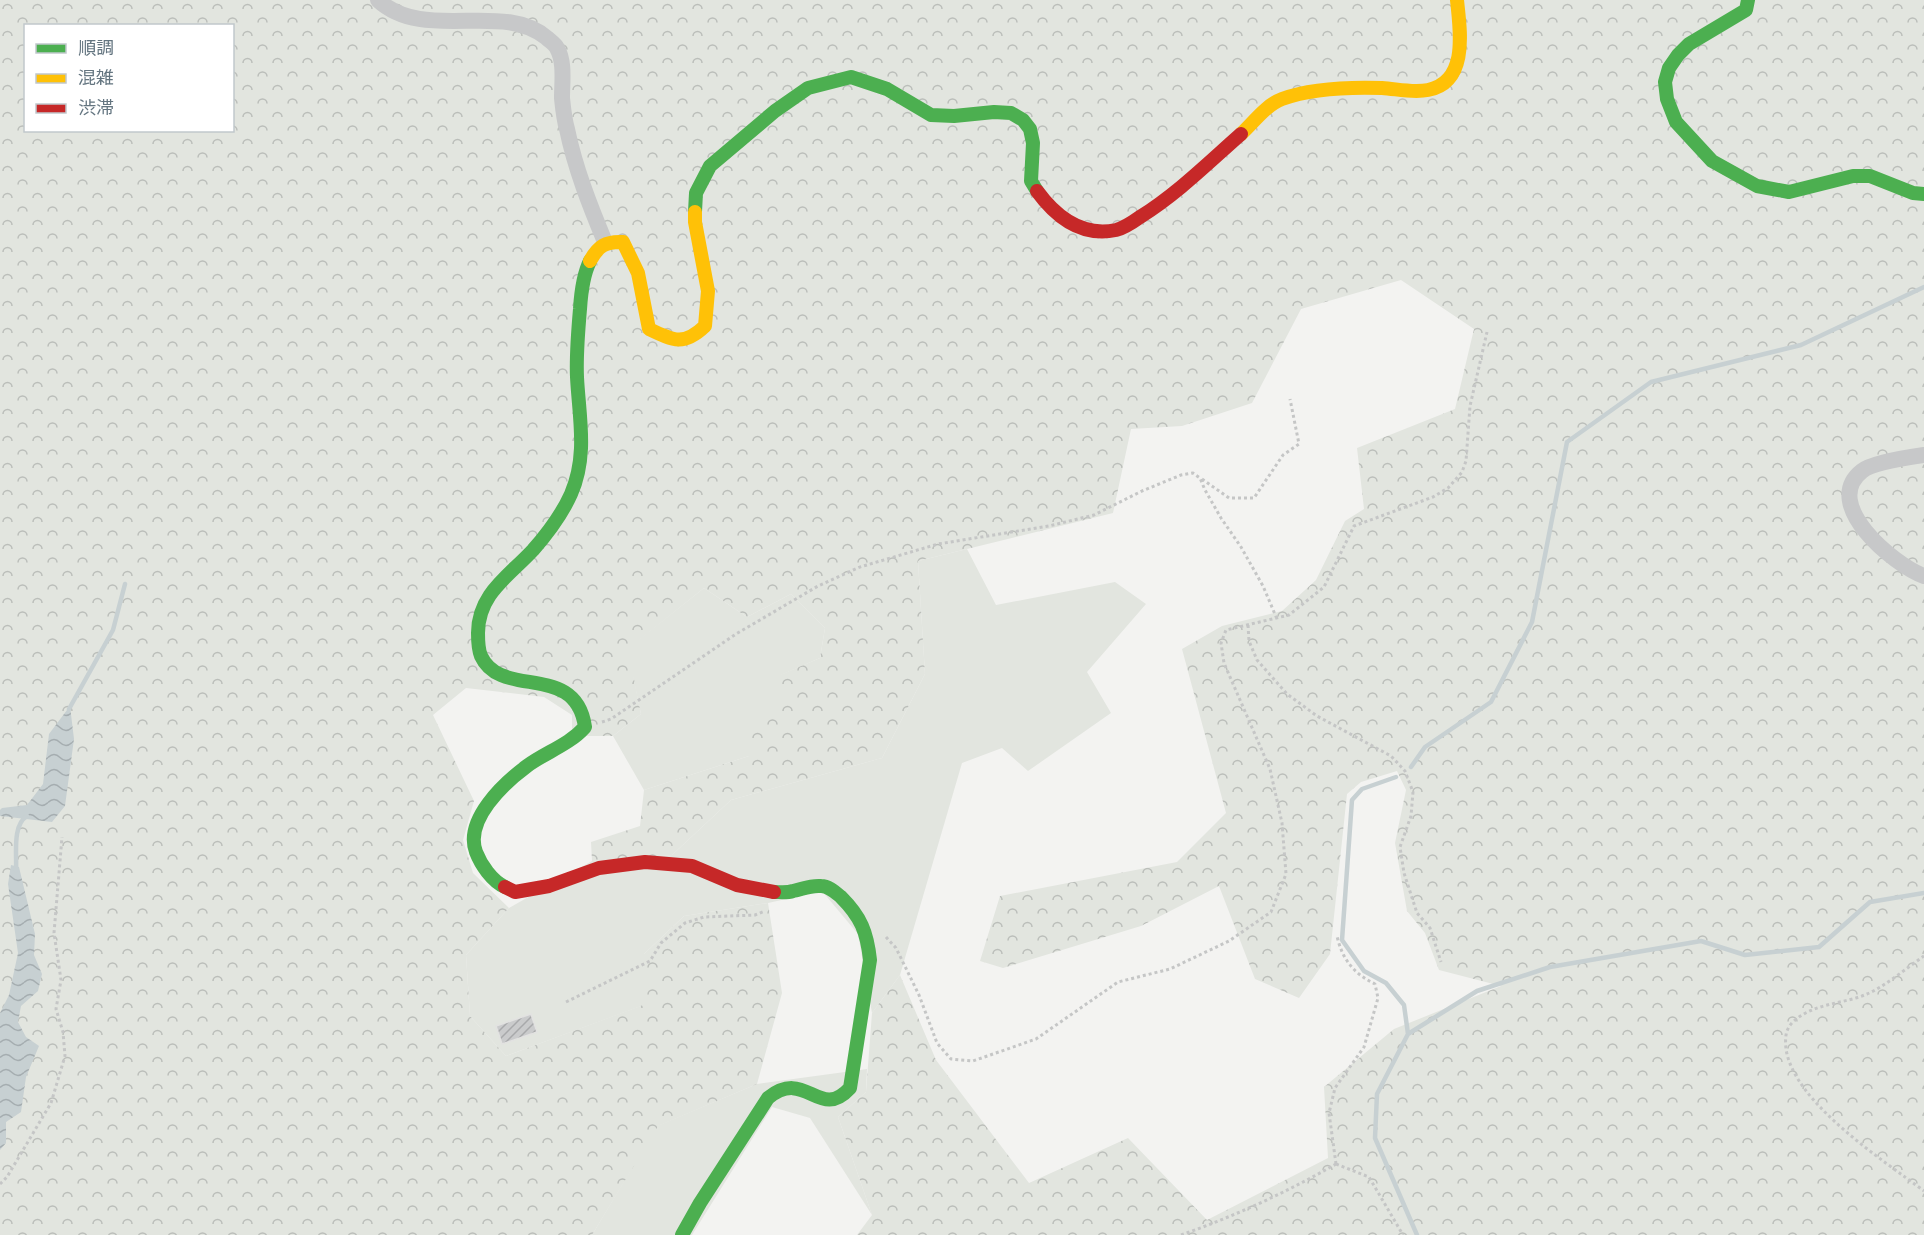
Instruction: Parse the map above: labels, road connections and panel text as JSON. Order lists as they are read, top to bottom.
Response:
{
  "legend": ["順調", "混雑", "渋滞"]
}
